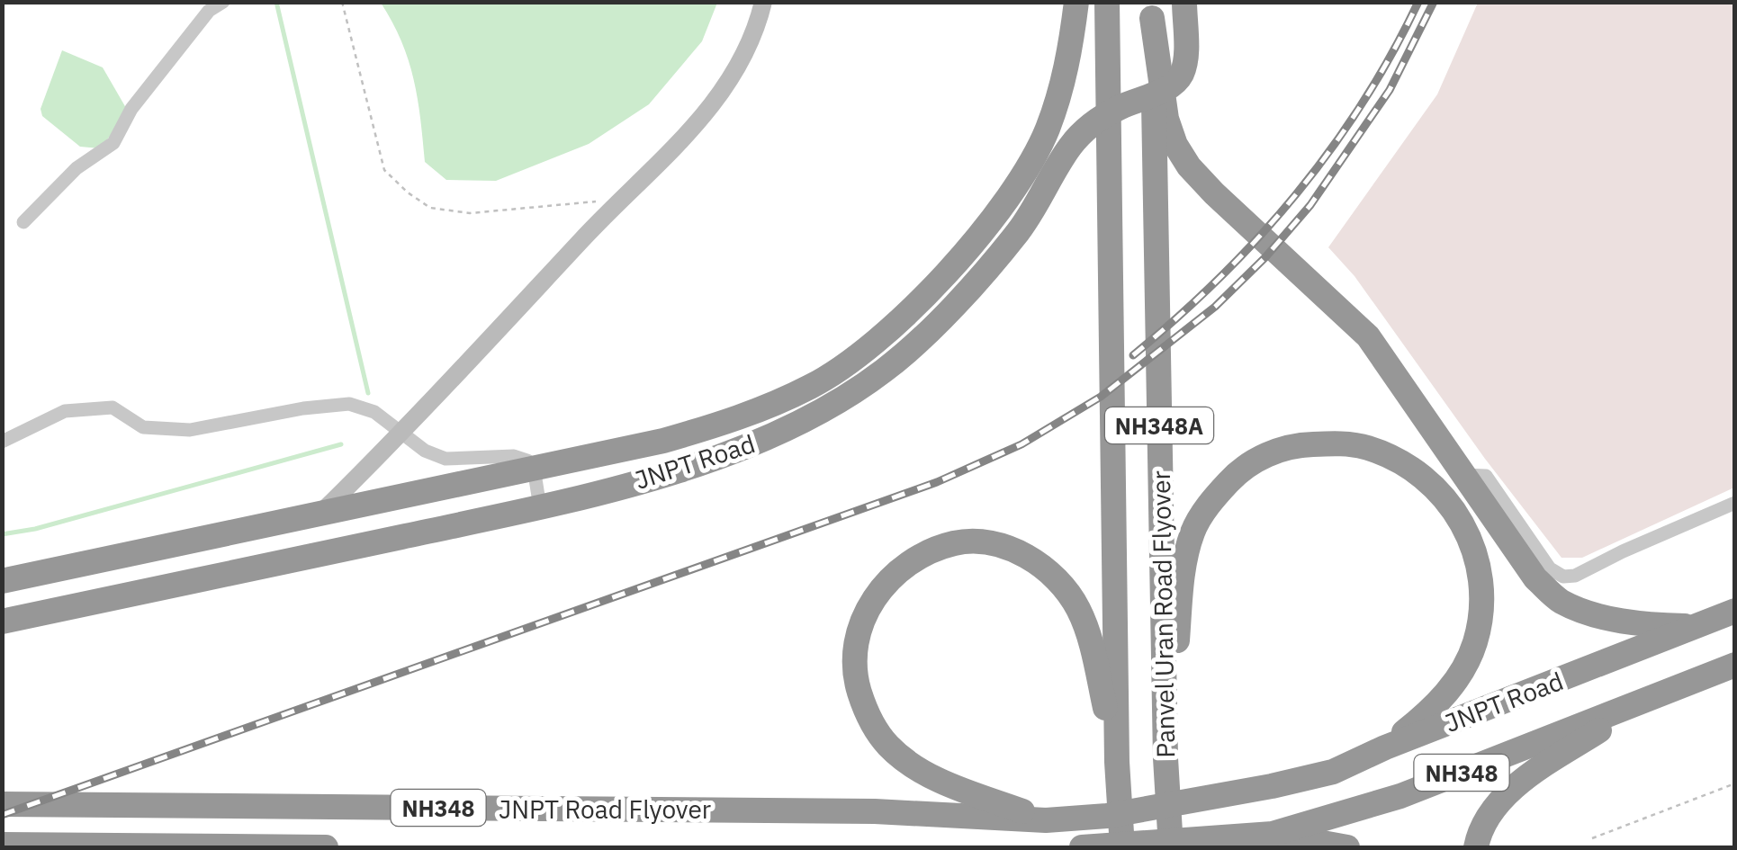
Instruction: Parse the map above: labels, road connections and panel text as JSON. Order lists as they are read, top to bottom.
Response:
{
  "streets": {
    "highway": [
      "NH348A",
      "JNPT Road",
      "Panvel Uran Road Flyover",
      "NH348",
      "JNPT Road Flyover"
    ]
  },
  "crossings": [
    ["JNPT Road", "NH348"],
    ["JNPT Road", "JNPT Road Flyover"]
  ]
}
